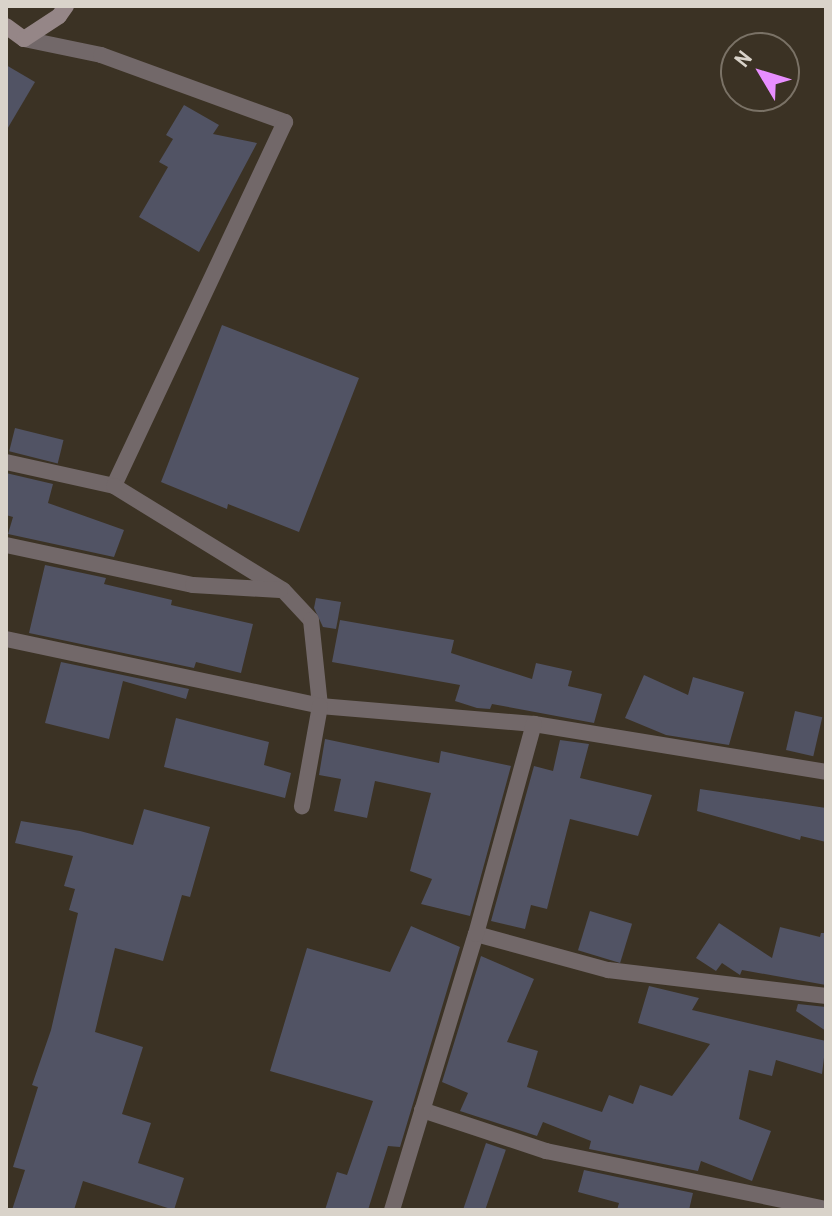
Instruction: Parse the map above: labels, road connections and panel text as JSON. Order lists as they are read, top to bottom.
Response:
{
  "north": "top left"
}
